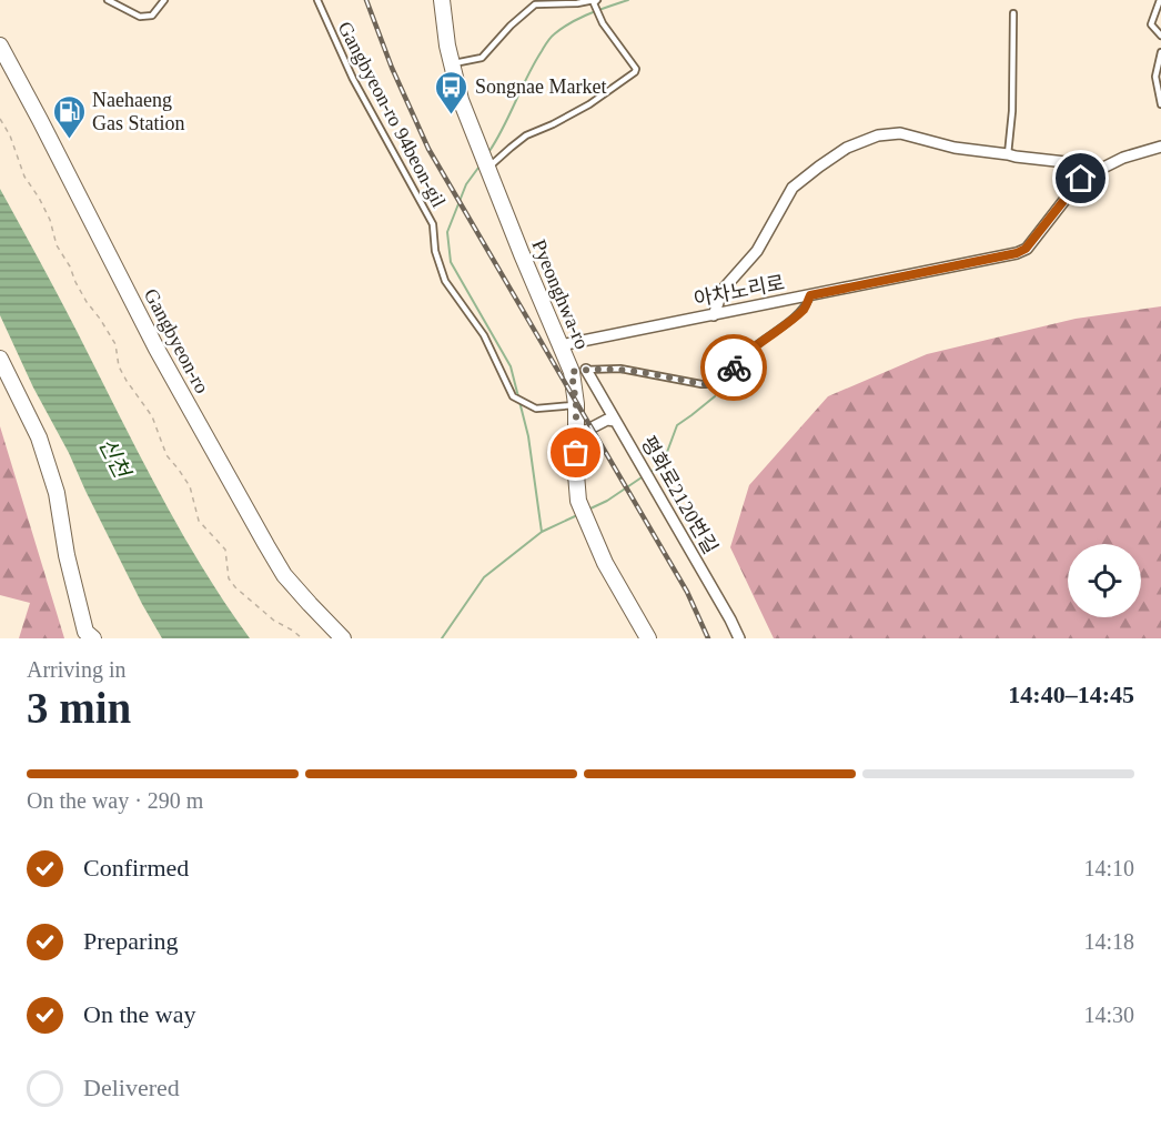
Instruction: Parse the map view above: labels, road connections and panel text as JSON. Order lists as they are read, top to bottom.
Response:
{
  "streets": {
    "main road": ["Pyeonghwa-ro", "Gangbyeon-ro"],
    "street": ["아차노리로", "평화로2120번길"],
    "lane": ["Gangbyeon-ro 94beon-gil"]
  },
  "crossings": [
    ["Gangbyeon-ro 94beon-gil", "Pyeonghwa-ro"],
    ["아차노리로", "Pyeonghwa-ro"],
    ["Pyeonghwa-ro", "평화로2120번길"]
  ],
  "water": ["신천"],
  "places": {
    "bus stop": ["Songnae Market"],
    "fuel station": ["Naehaeng Gas Station"]
  },
  "page": {
    "heading": ["3 min", "Arriving in", "14:40–14:45"],
    "bar": "On the way · 290 m",
    "list": [
      ["Confirmed", "14:10"],
      ["Preparing", "14:18"],
      ["On the way", "14:30"],
      "Delivered"
    ]
  }
}
